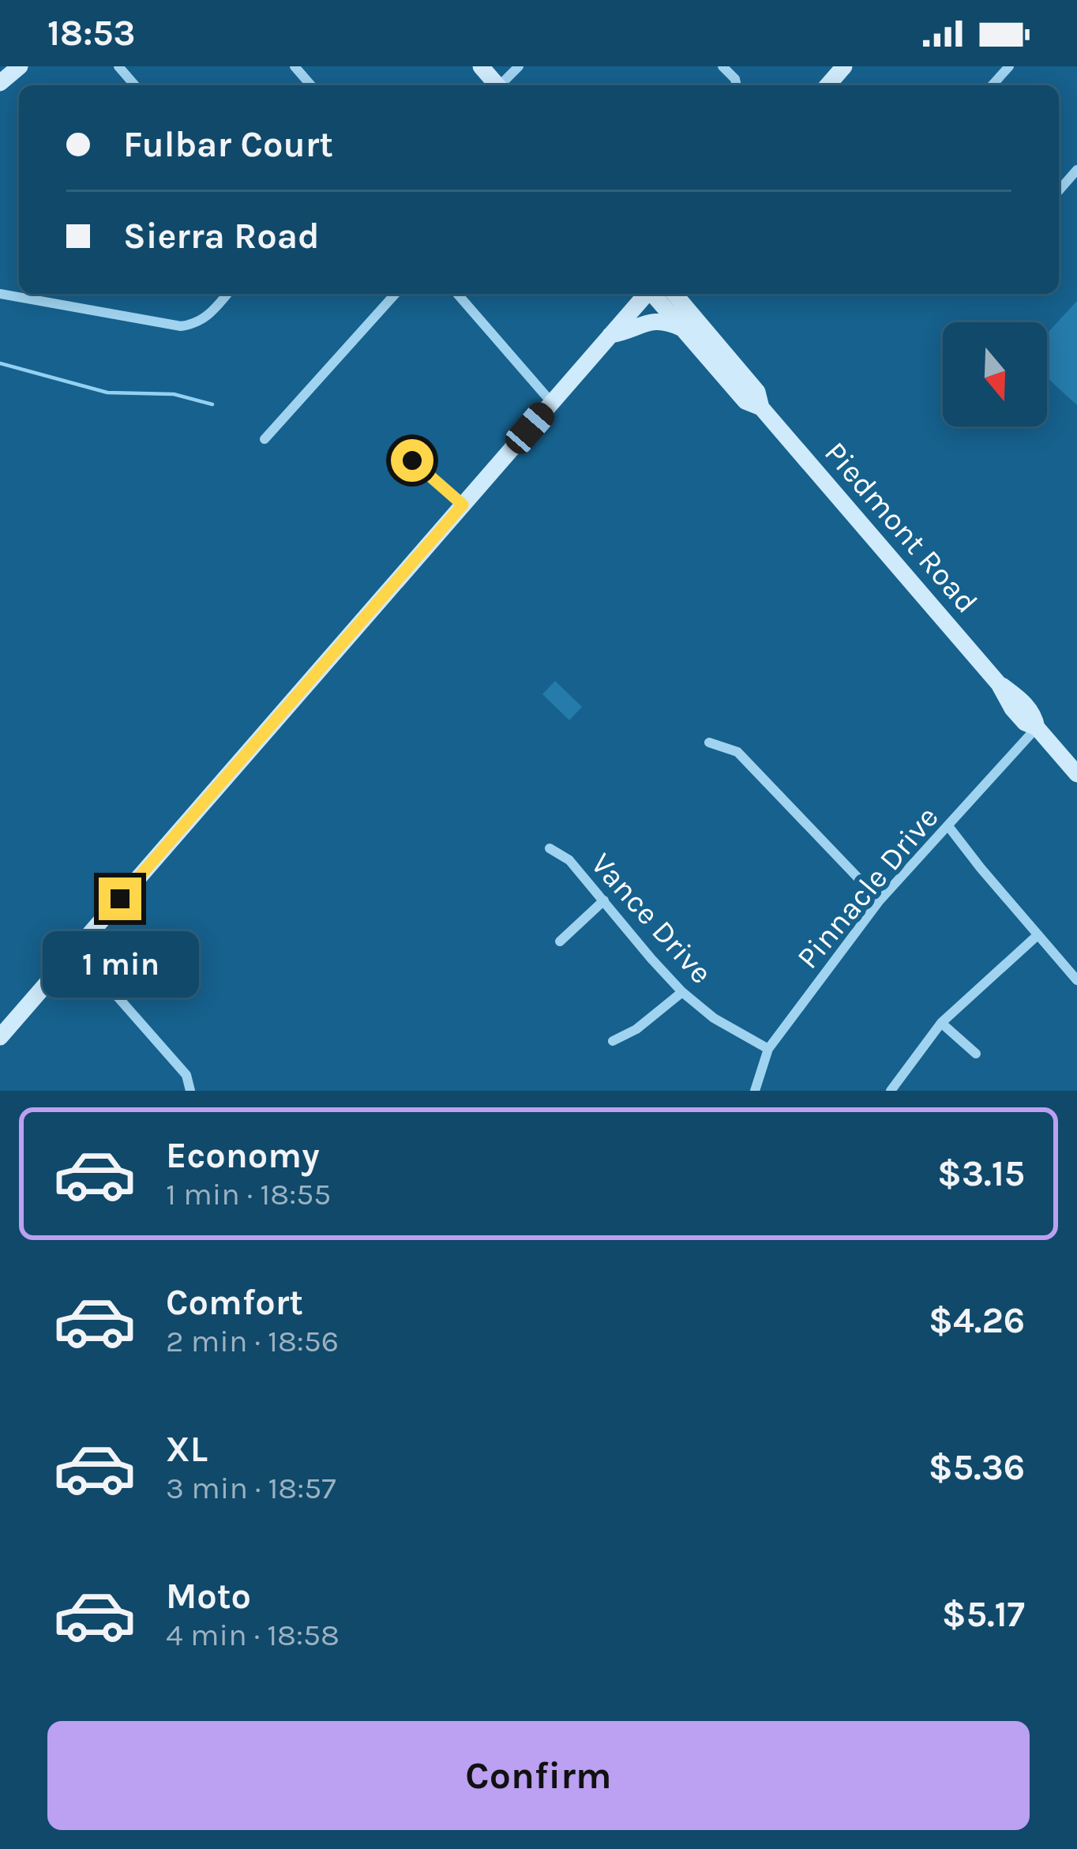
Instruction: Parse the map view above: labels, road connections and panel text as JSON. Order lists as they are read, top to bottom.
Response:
{
  "streets": {
    "street": ["Piedmont Road", "Pinnacle Drive", "Vance Drive"]
  },
  "crossings": [
    ["Piedmont Road", "Pinnacle Drive"],
    ["Pinnacle Drive", "Vance Drive"]
  ],
  "north": "bottom",
  "page": {
    "status": "18:53",
    "banner": ["Fulbar Court", "Sierra Road"],
    "bubble": "1 min",
    "list": [
      {
        "name": "Economy",
        "note": "1 min · 18:55",
        "value": "$3.15"
      },
      {
        "name": "Comfort",
        "note": "2 min · 18:56",
        "value": "$4.26"
      },
      {
        "name": "XL",
        "note": "3 min · 18:57",
        "value": "$5.36"
      },
      {
        "name": "Moto",
        "note": "4 min · 18:58",
        "value": "$5.17"
      }
    ],
    "buttons": "Confirm"
  }
}
